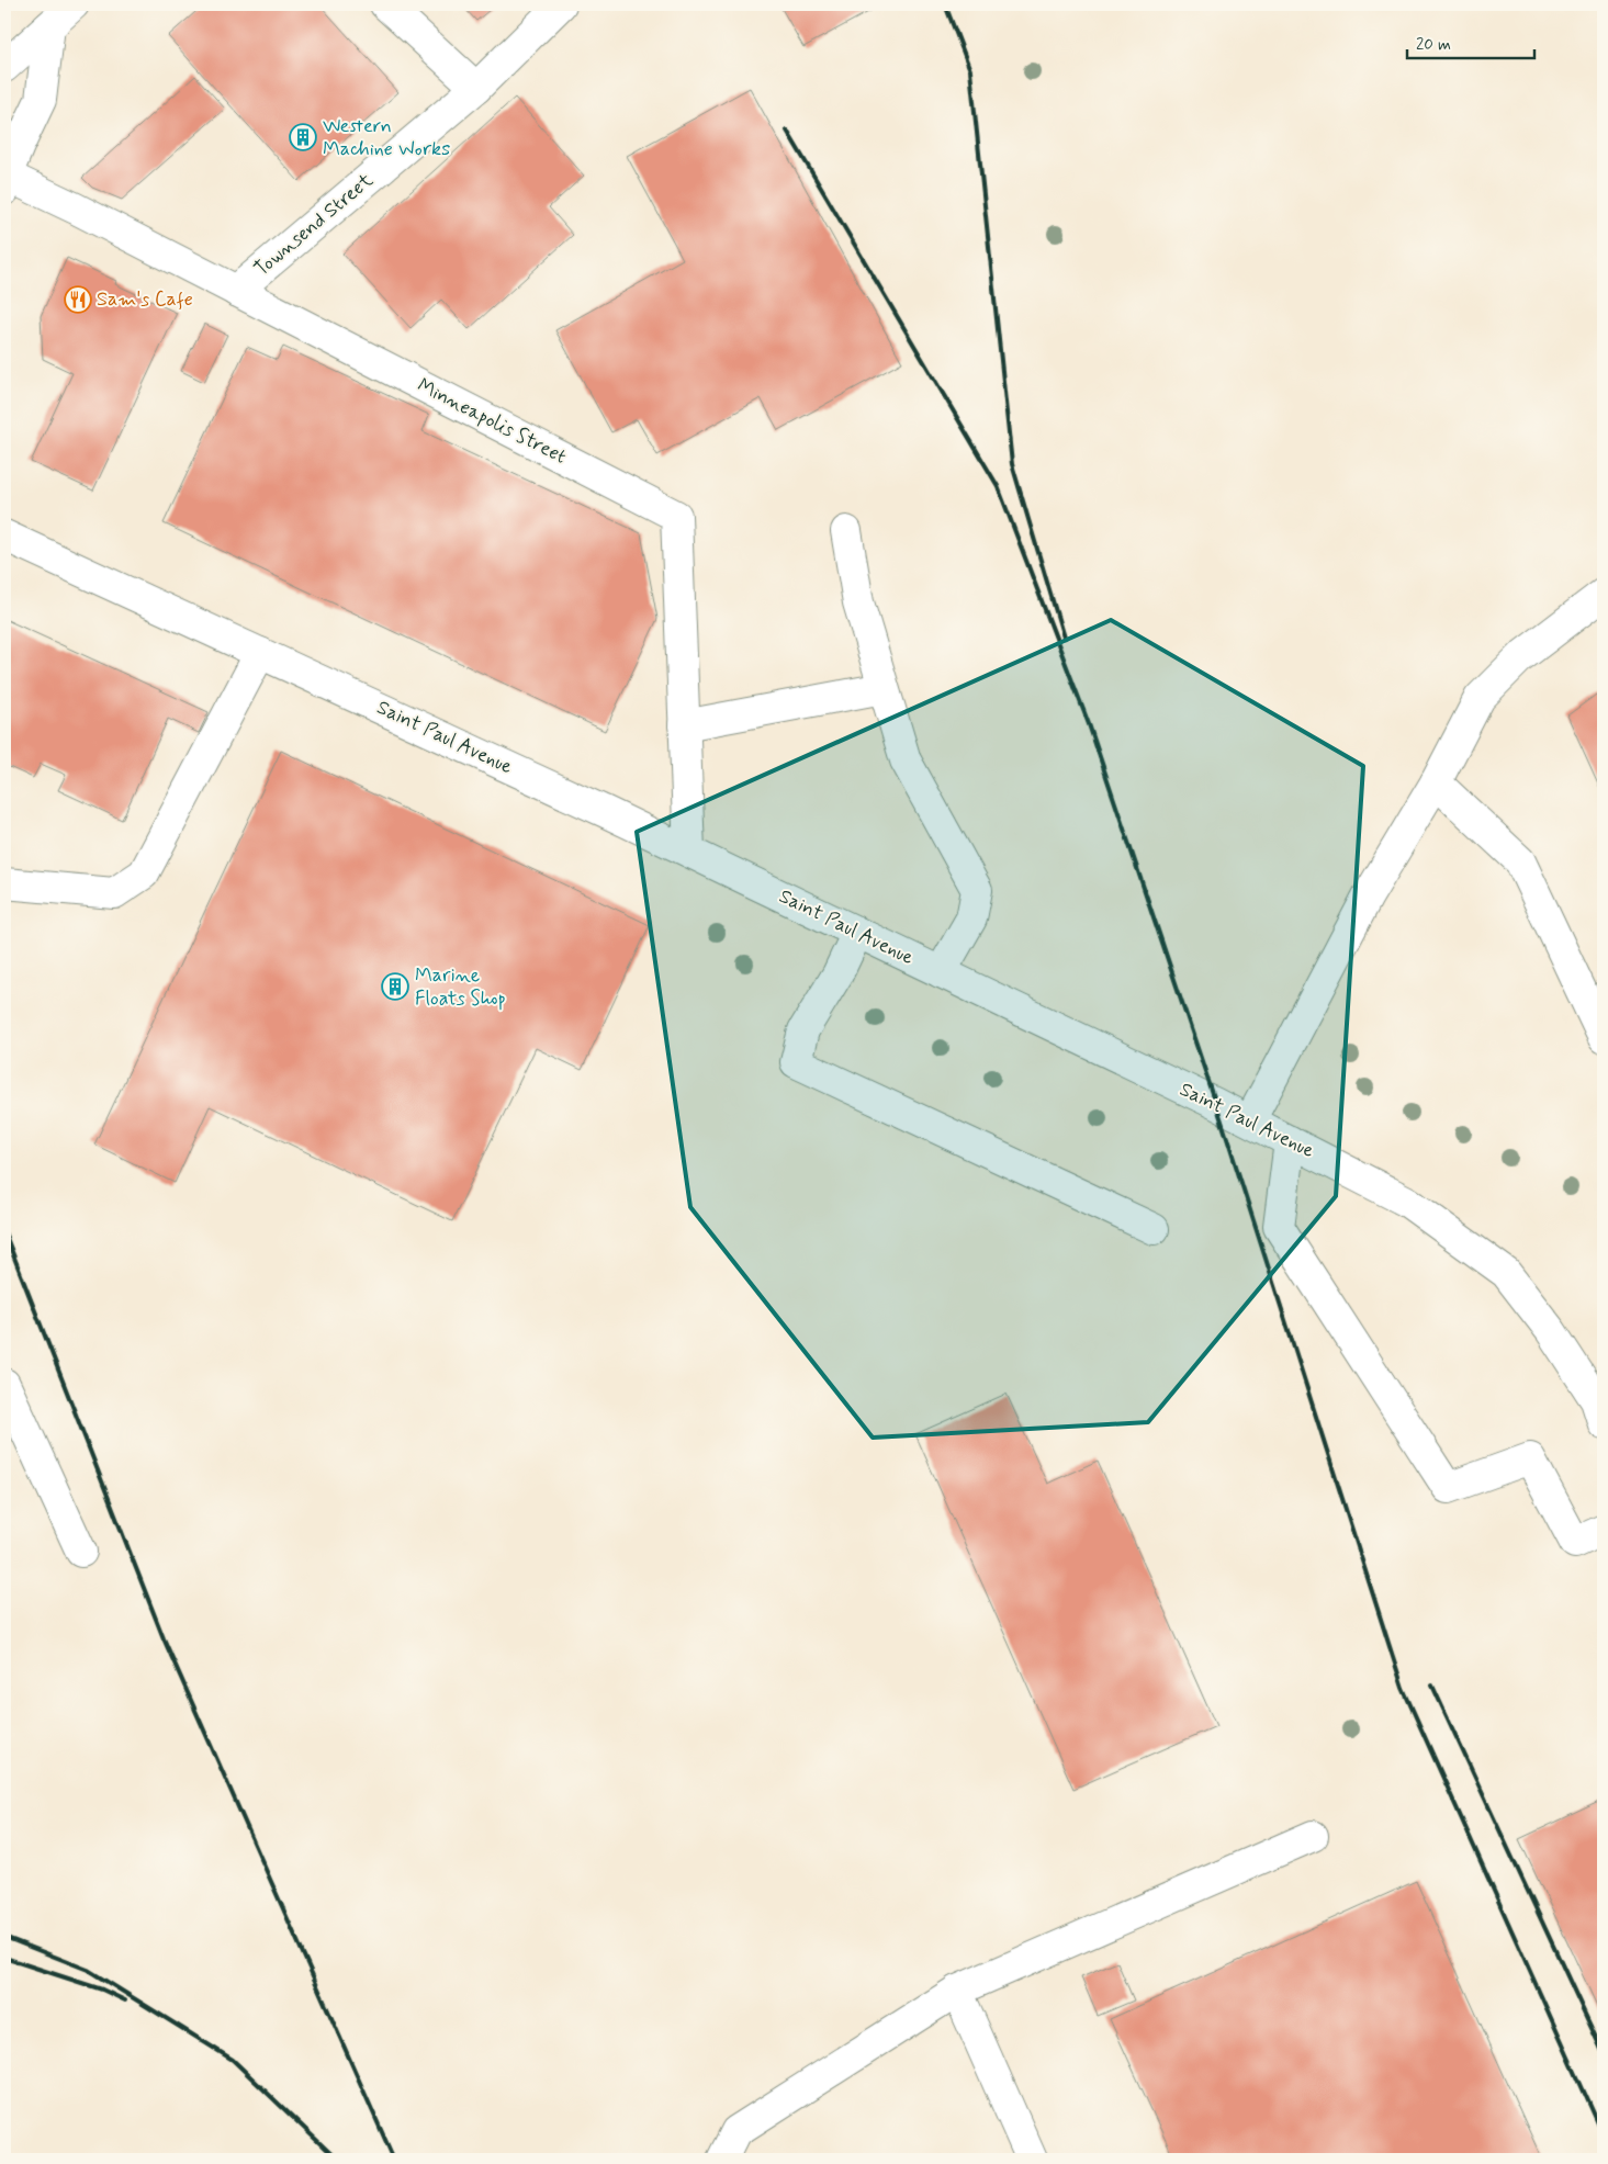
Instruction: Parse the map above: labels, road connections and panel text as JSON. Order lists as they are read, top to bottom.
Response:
{
  "streets": {
    "street": ["Townsend Street", "Minneapolis Street", "Saint Paul Avenue"]
  },
  "crossings": [
    ["Townsend Street", "Minneapolis Street"],
    ["Minneapolis Street", "Saint Paul Avenue"]
  ],
  "places": {
    "building": ["Western Machine Works", "Marine Floats Shop"],
    "restaurant": ["Sam's Cafe"]
  },
  "scale_bar": "20 m"
}
